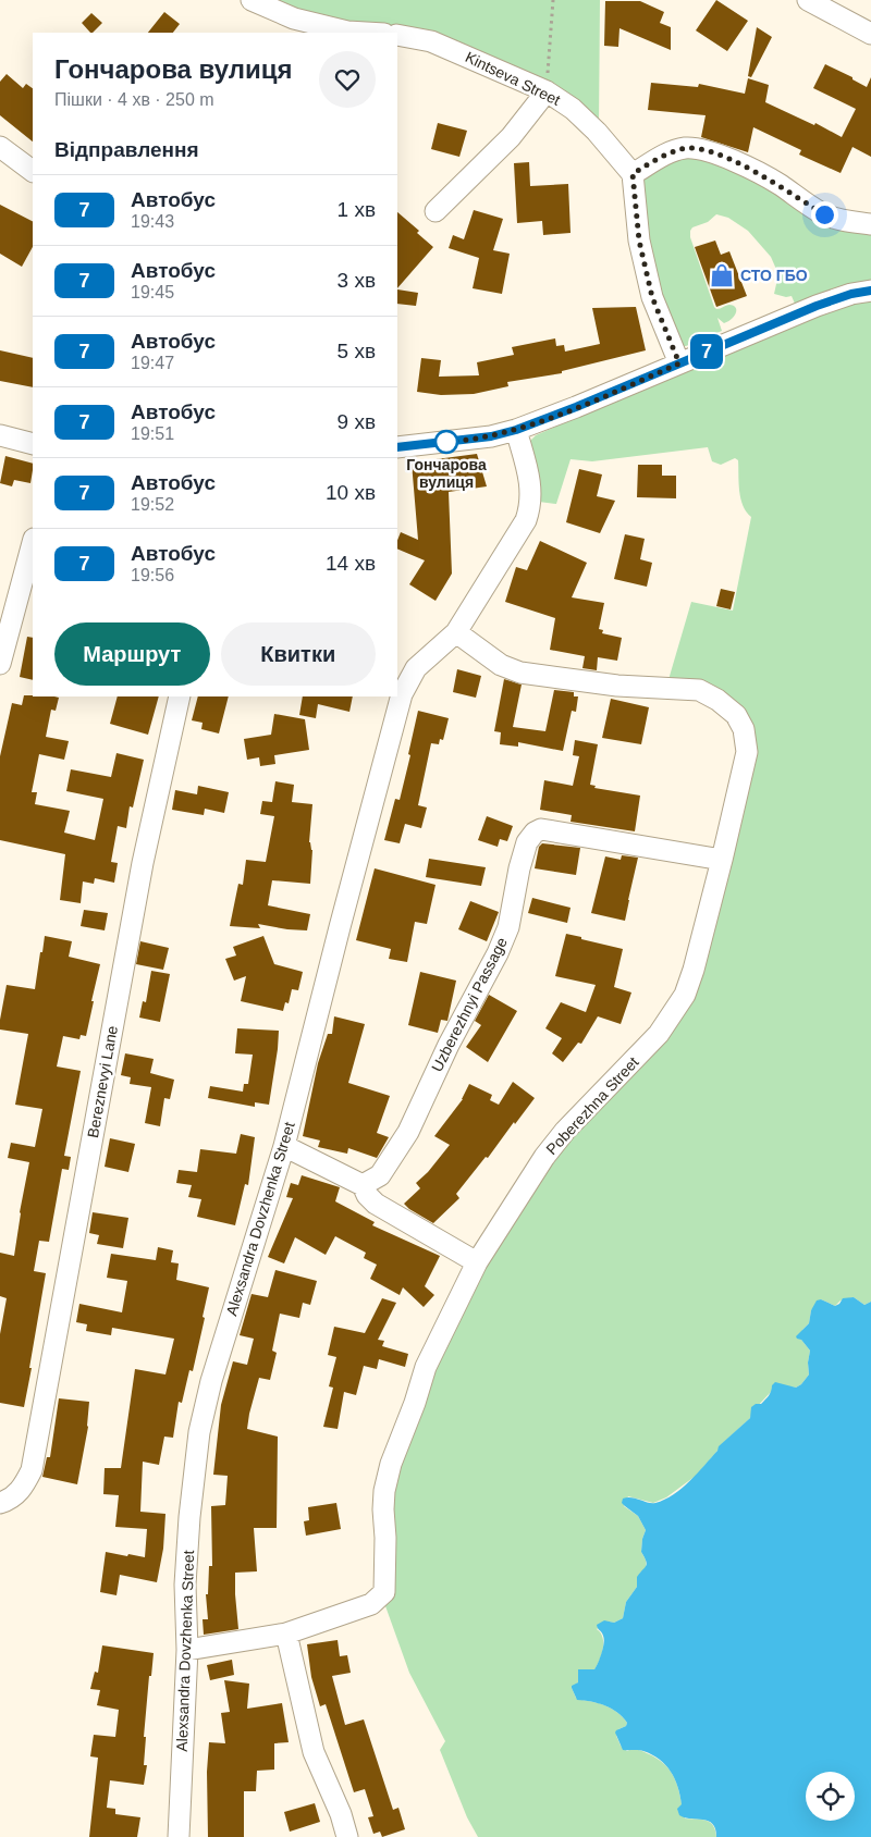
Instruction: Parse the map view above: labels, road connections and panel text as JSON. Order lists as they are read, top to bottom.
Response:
{
  "streets": {
    "street": [
      "Kintseva Street",
      "Uzberezhnyi Passage",
      "Bereznevyi Lane",
      "Poberezhna Street",
      "Alexsandra Dovzhenka Street"
    ]
  },
  "crossings": [
    ["Uzberezhnyi Passage", "Poberezhna Street"],
    ["Poberezhna Street", "Alexsandra Dovzhenka Street"]
  ],
  "places": {
    "shop": ["СТО ГБО"],
    "other": ["Гончарова вулиця"]
  },
  "lines": ["bus line 7"],
  "page": {
    "on_map": "7",
    "heading": [
      ["Гончарова вулиця", "Пішки · 4 хв · 250 m"],
      "Відправлення"
    ],
    "list": [
      {
        "mark": "7",
        "name": "Автобус",
        "note": "19:43",
        "value": "1 хв"
      },
      {
        "mark": "7",
        "name": "Автобус",
        "note": "19:45",
        "value": "3 хв"
      },
      {
        "mark": "7",
        "name": "Автобус",
        "note": "19:47",
        "value": "5 хв"
      },
      {
        "mark": "7",
        "name": "Автобус",
        "note": "19:51",
        "value": "9 хв"
      },
      {
        "mark": "7",
        "name": "Автобус",
        "note": "19:52",
        "value": "10 хв"
      },
      {
        "mark": "7",
        "name": "Автобус",
        "note": "19:56",
        "value": "14 хв"
      }
    ],
    "buttons": ["Маршрут", "Квитки"]
  }
}
